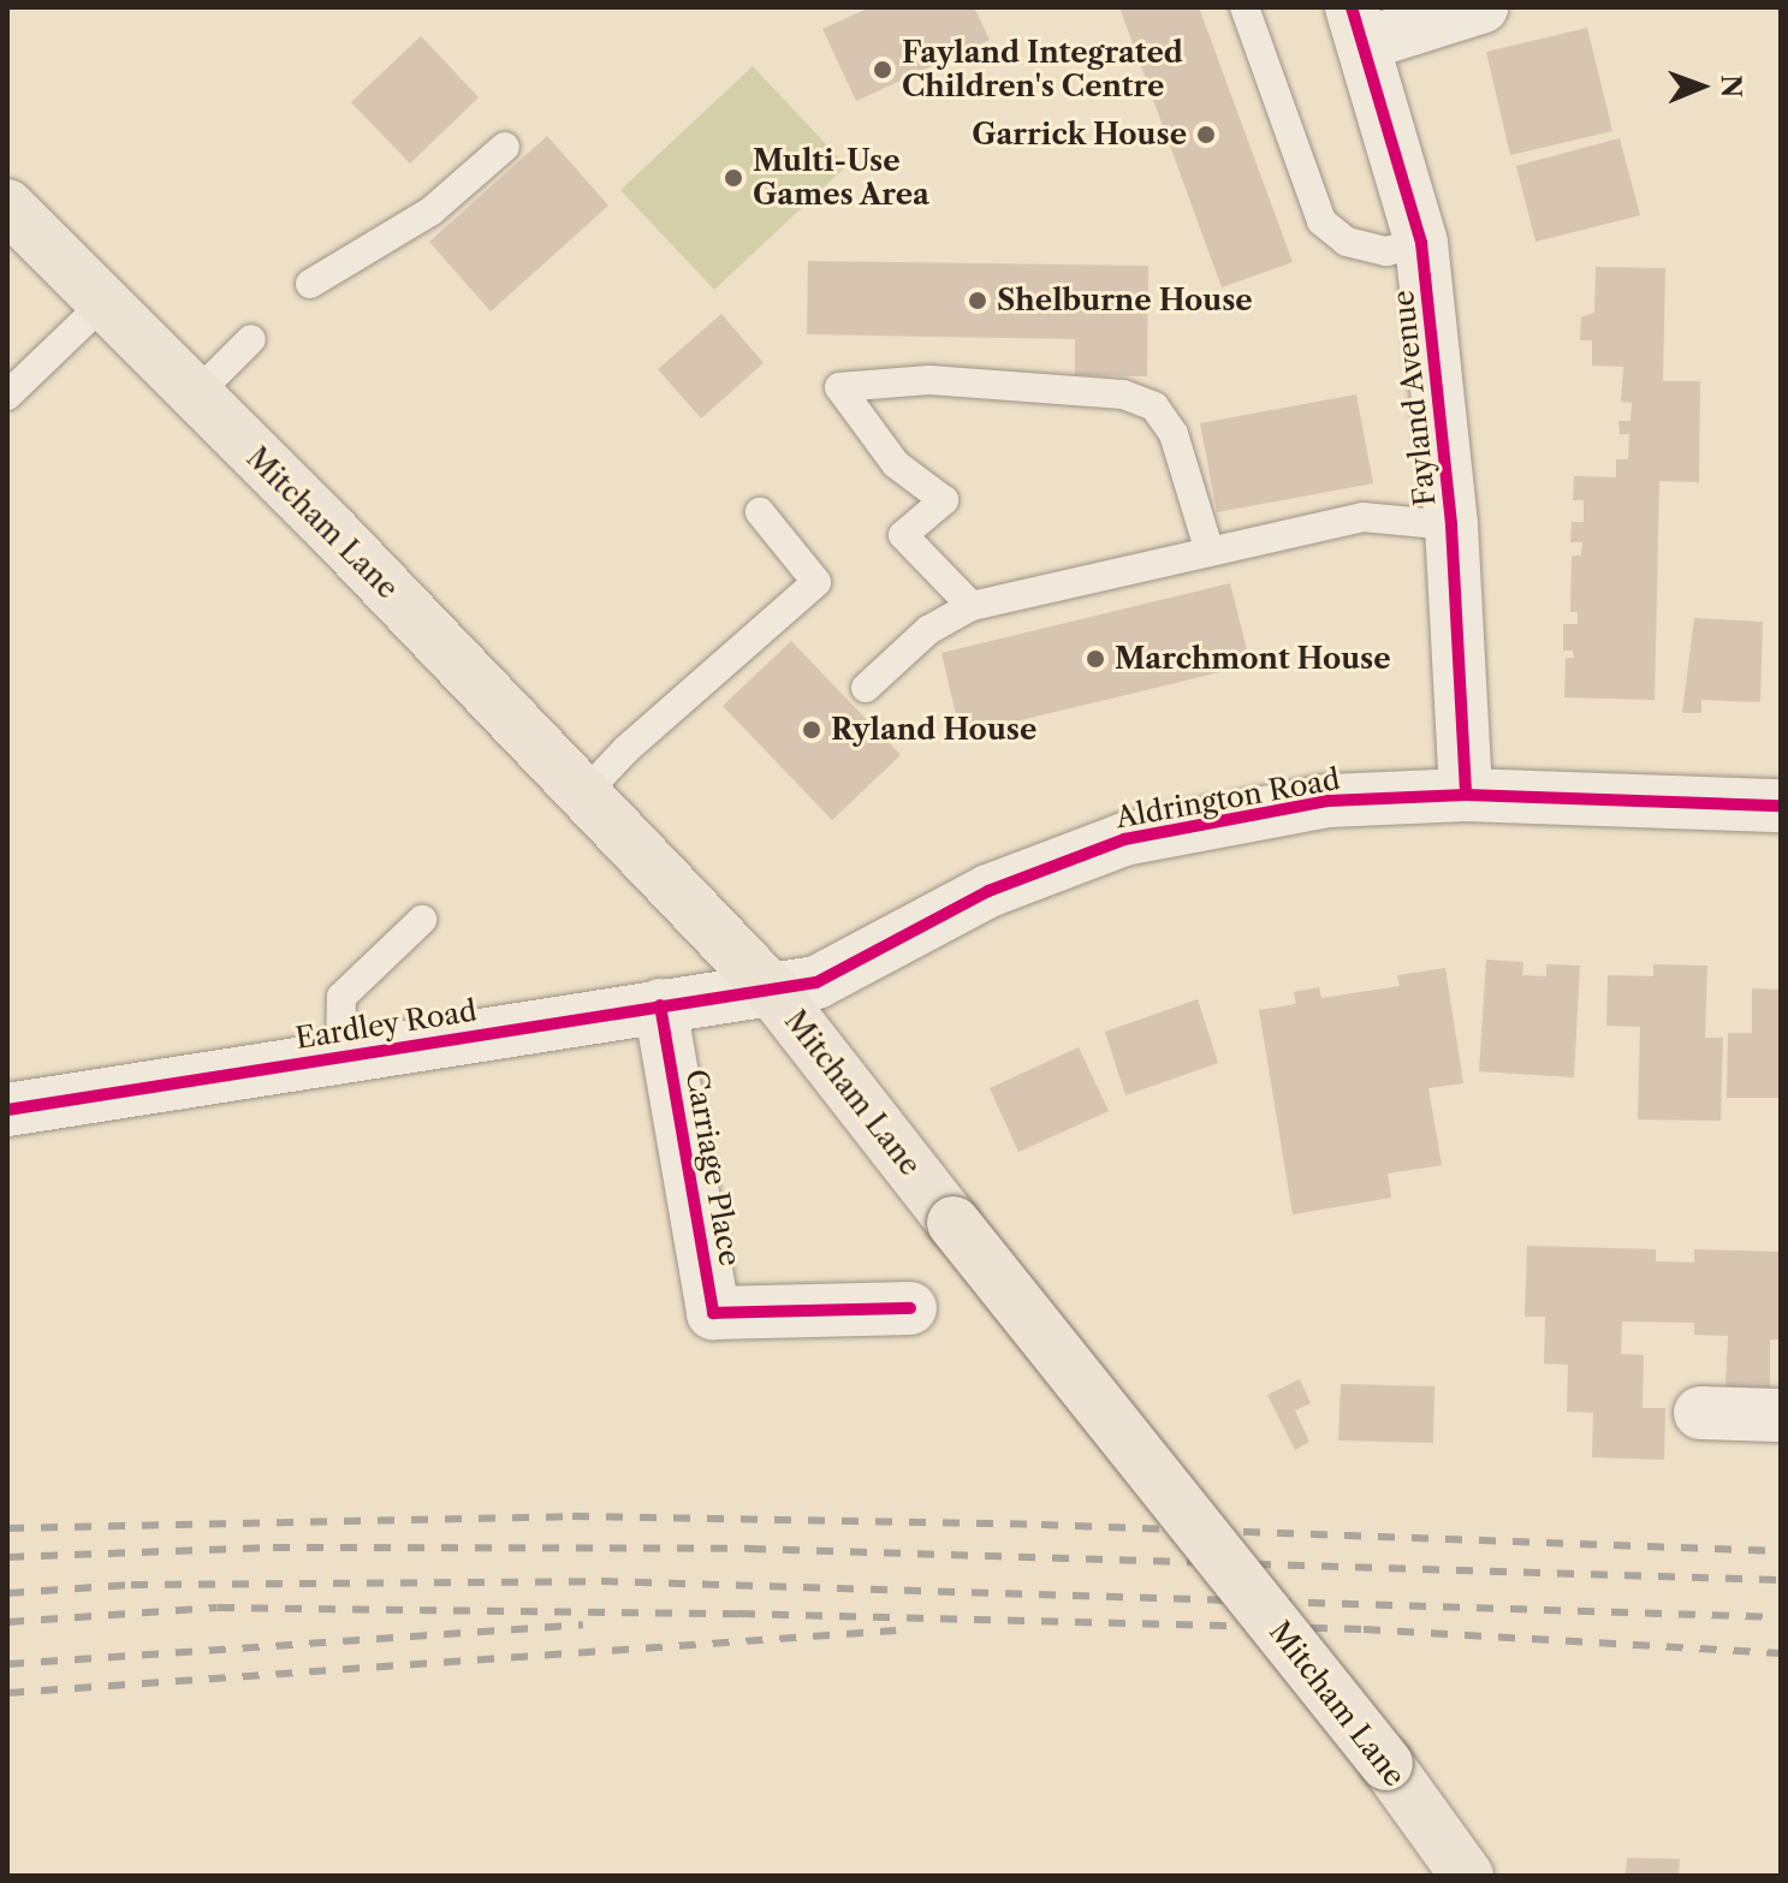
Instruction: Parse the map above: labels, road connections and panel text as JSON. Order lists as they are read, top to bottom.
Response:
{
  "streets": {
    "main road": ["Mitcham Lane"],
    "street": [
      "Fayland Avenue",
      "Aldrington Road",
      "Eardley Road",
      "Carriage Place"
    ]
  },
  "crossings": [
    ["Fayland Avenue", "Aldrington Road"],
    ["Mitcham Lane", "Aldrington Road"],
    ["Mitcham Lane", "Eardley Road"],
    ["Aldrington Road", "Eardley Road"],
    ["Eardley Road", "Carriage Place"]
  ],
  "places": [
    "Fayland Integrated Children's Centre",
    "Garrick House",
    "Multi-Use Games Area",
    "Shelburne House",
    "Marchmont House",
    "Ryland House"
  ],
  "north": "right"
}
